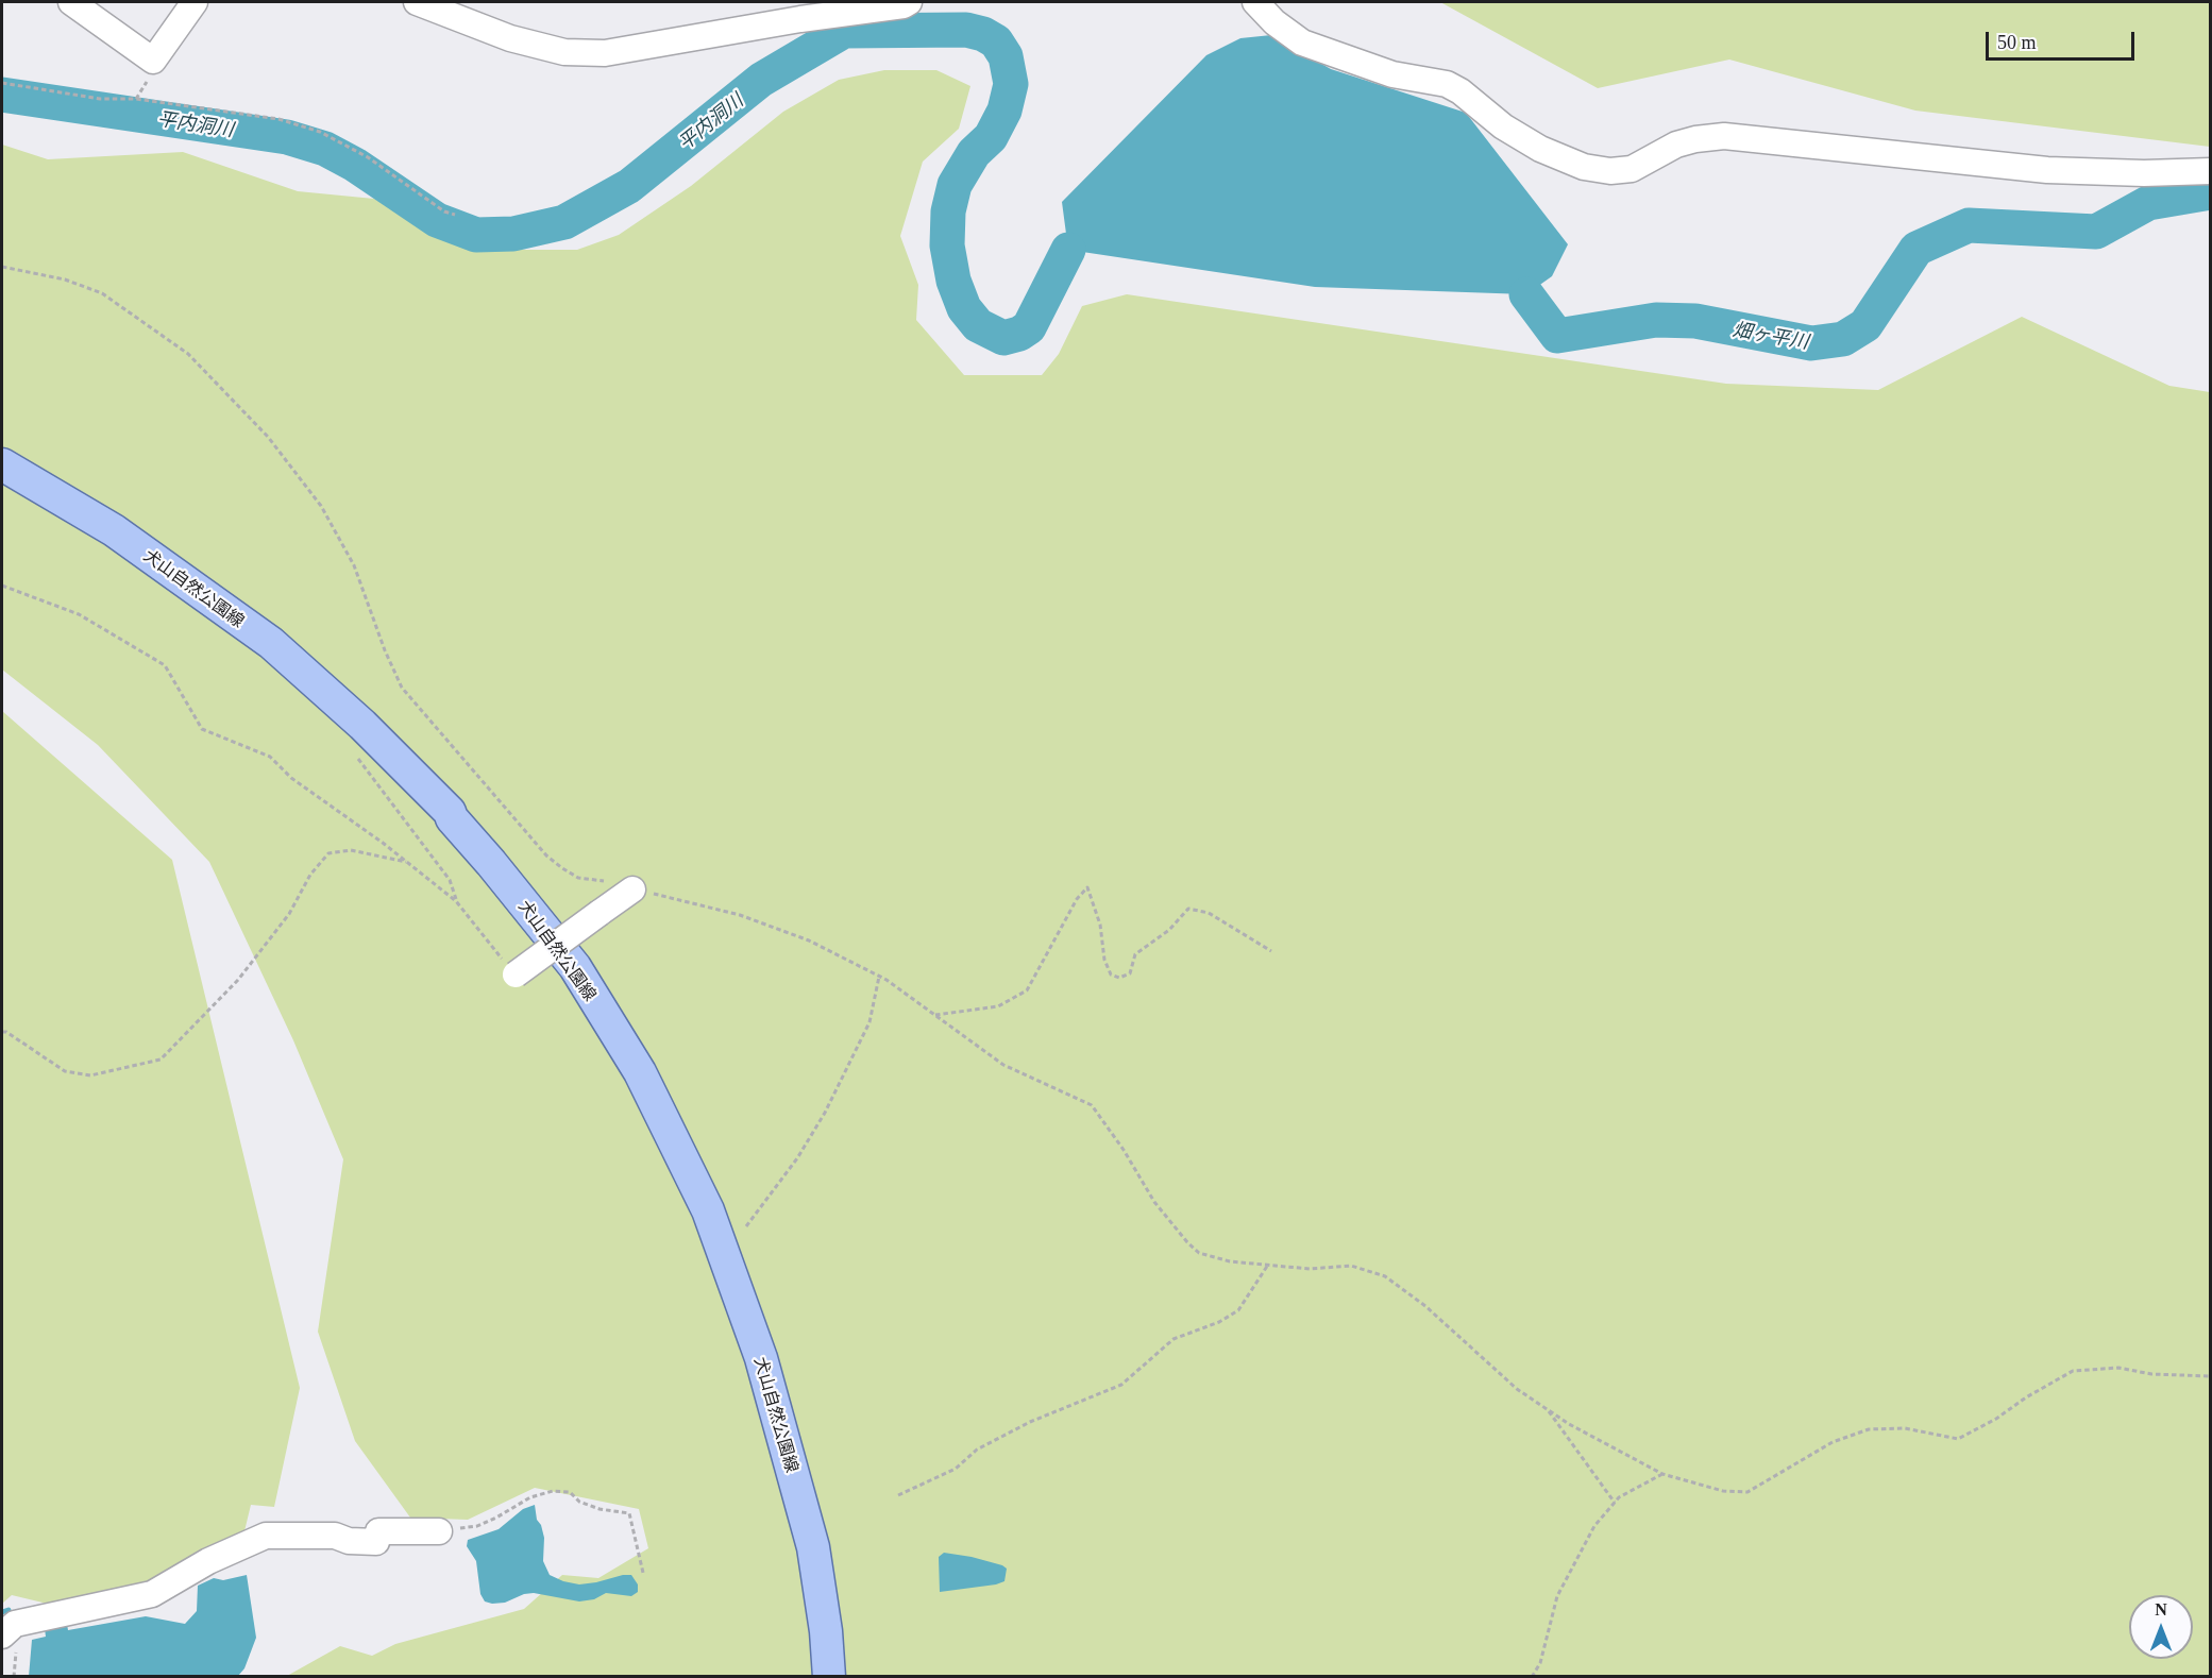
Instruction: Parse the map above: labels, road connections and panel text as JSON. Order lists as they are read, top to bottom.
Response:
{
  "streets": {
    "main road": ["犬山自然公園線"]
  },
  "water": ["平内洞川", "畑ヶ平川"],
  "scale_bar": "50 m",
  "north": "top"
}
